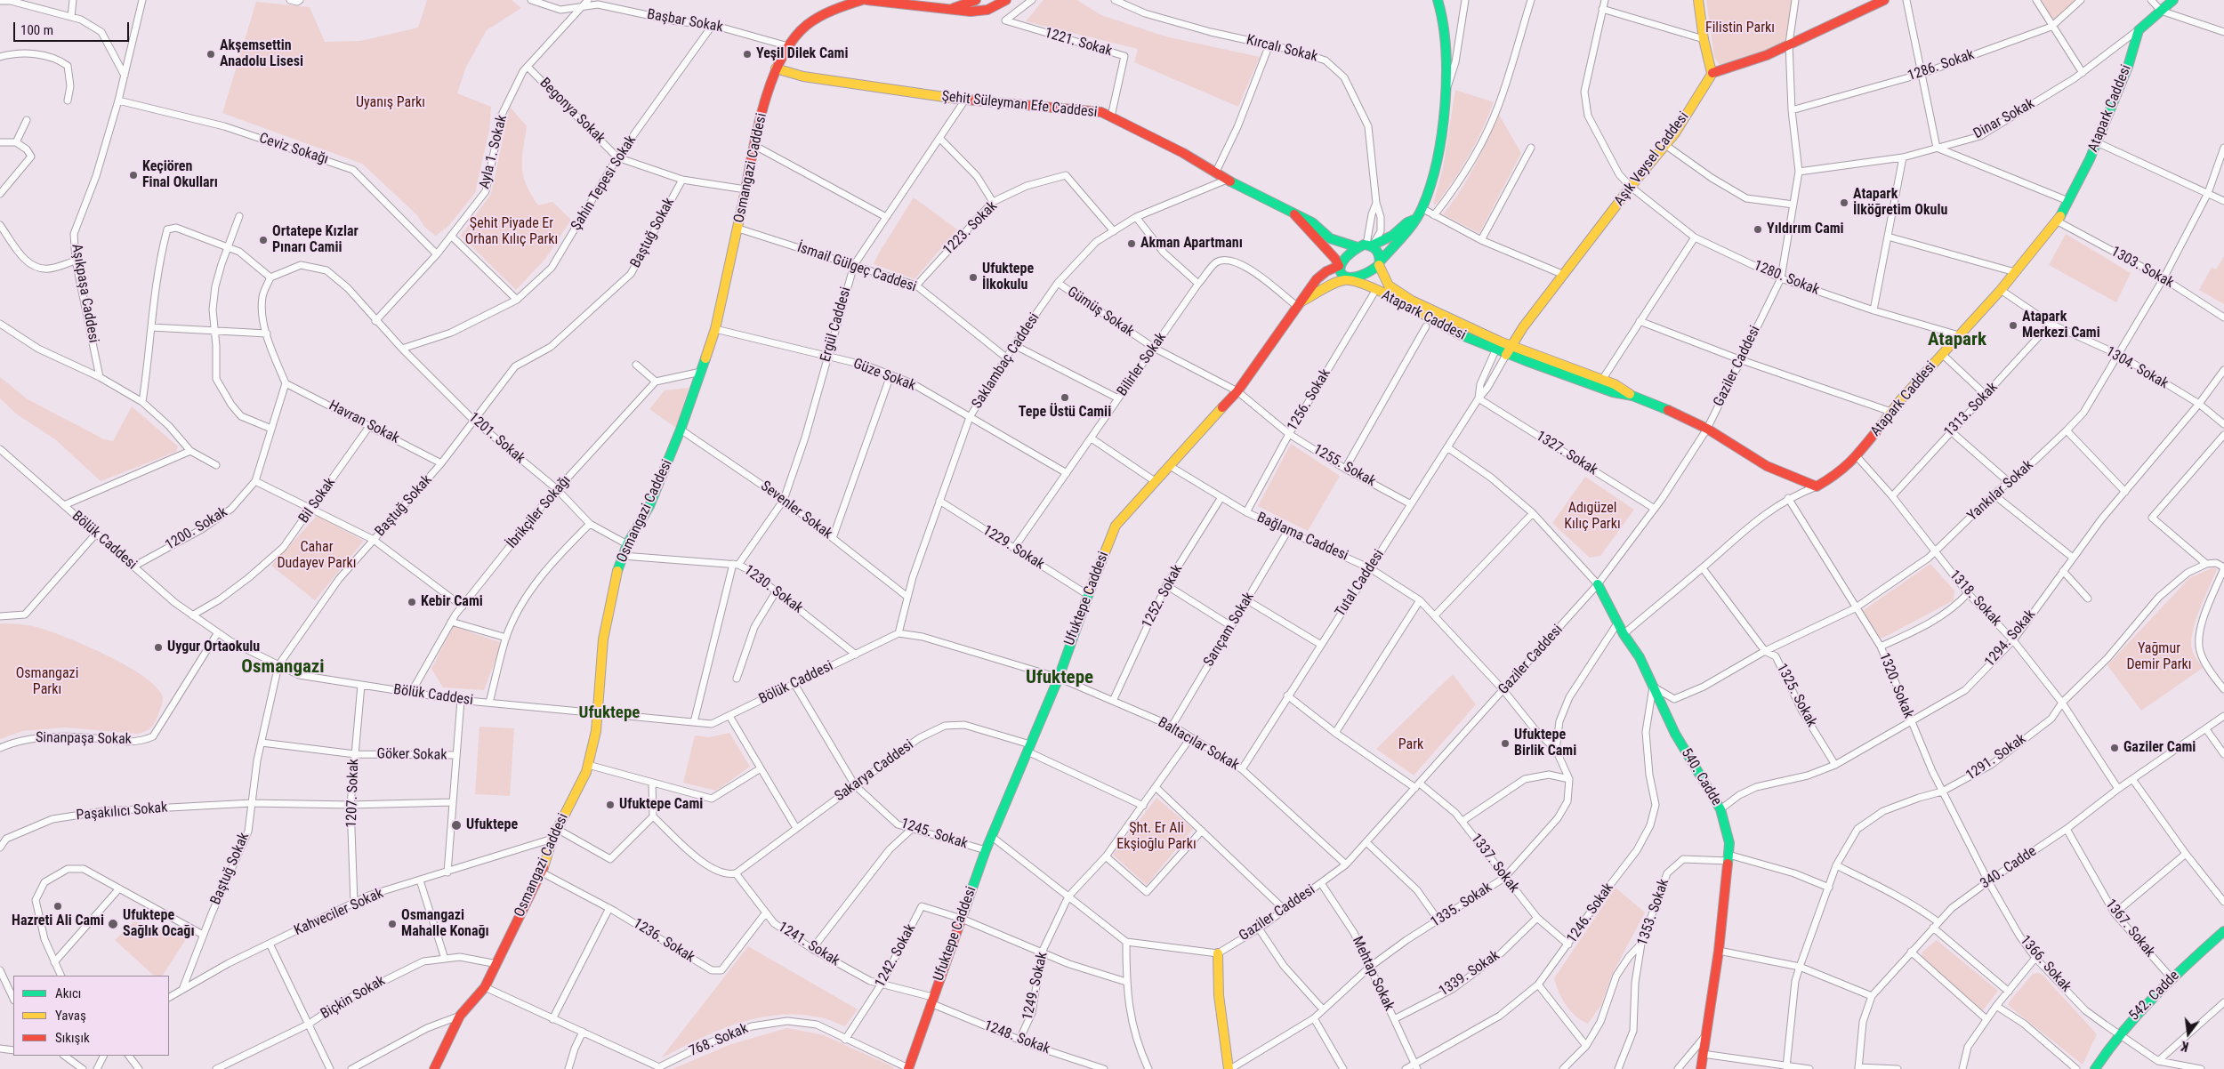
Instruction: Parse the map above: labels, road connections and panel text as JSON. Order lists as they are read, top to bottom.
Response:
{
  "streets": {
    "street": [
      "Başbar Sokak",
      "1221. Sokak",
      "Kırcalı Sokak",
      "1286. Sokak",
      "Şehit Süleyman Efe Caddesi",
      "Atapark Caddesi",
      "Begonya Sokak",
      "Dinar Sokak",
      "Ceviz Sokağı",
      "Ayla 1. Sokak",
      "Aşık Veysel Caddesi",
      "Osmangazi Caddesi",
      "Şahin Tepesi Sokak",
      "1223. Sokak",
      "Baştuğ Sokak",
      "İsmail Gülgeç Caddesi",
      "1303. Sokak",
      "1280. Sokak",
      "Aşıkpaşa Caddesi",
      "Gümüş Sokak",
      "Ergül Caddesi",
      "Saklambaç Caddesi",
      "Bilirler Sokak",
      "Gaziler Caddesi",
      "1304. Sokak",
      "Güze Sokak",
      "1256. Sokak",
      "1313. Sokak",
      "Havran Sokak",
      "1201. Sokak",
      "1327. Sokak",
      "1255. Sokak",
      "Yankılar Sokak",
      "Bil Sokak",
      "Sevenler Sokak",
      "İbrikçiler Sokağı",
      "1200. Sokak",
      "Bağlama Caddesi",
      "Bölük Caddesi",
      "1229. Sokak",
      "Tutal Caddesi",
      "1230. Sokak",
      "1252. Sokak",
      "Ufuktepe Caddesi",
      "1318. Sokak",
      "Sarıçam Sokak",
      "1294. Sokak",
      "1320. Sokak",
      "1325. Sokak",
      "Sinanpaşa Sokak",
      "Baltacılar Sokak",
      "Göker Sokak",
      "1291. Sokak",
      "Sakarya Caddesi",
      "540. Cadde",
      "1207. Sokak",
      "Paşakılıcı Sokak",
      "1245. Sokak",
      "1337. Sokak",
      "340. Cadde",
      "1335. Sokak",
      "Kahveciler Sokak",
      "1353. Sokak",
      "1246. Sokak",
      "1367. Sokak",
      "1236. Sokak",
      "1241. Sokak",
      "1242. Sokak",
      "1366. Sokak",
      "Mehtap Sokak",
      "1339. Sokak",
      "1249. Sokak",
      "542. Cadde",
      "Biçkin Sokak",
      "1248. Sokak",
      "768. Sokak"
    ]
  },
  "crossings": [
    ["Başbar Sokak", "Ayla 1. Sokak"],
    ["Başbar Sokak", "Osmangazi Caddesi"],
    ["Başbar Sokak", "Şahin Tepesi Sokak"],
    ["1221. Sokak", "Şehit Süleyman Efe Caddesi"],
    ["Kırcalı Sokak", "Şehit Süleyman Efe Caddesi"],
    ["Kırcalı Sokak", "Atapark Caddesi"],
    ["Kırcalı Sokak", "Ufuktepe Caddesi"],
    ["1286. Sokak", "Gaziler Caddesi"],
    ["Şehit Süleyman Efe Caddesi", "Atapark Caddesi"],
    ["Şehit Süleyman Efe Caddesi", "Osmangazi Caddesi"],
    ["Şehit Süleyman Efe Caddesi", "Ergül Caddesi"],
    ["Şehit Süleyman Efe Caddesi", "Saklambaç Caddesi"],
    ["Şehit Süleyman Efe Caddesi", "Ufuktepe Caddesi"],
    ["Atapark Caddesi", "Dinar Sokak"],
    ["Atapark Caddesi", "1303. Sokak"],
    ["Atapark Caddesi", "1280. Sokak"],
    ["Atapark Caddesi", "Gaziler Caddesi"],
    ["Atapark Caddesi", "1304. Sokak"],
    ["Atapark Caddesi", "1256. Sokak"],
    ["Atapark Caddesi", "Tutal Caddesi"],
    ["Atapark Caddesi", "Ufuktepe Caddesi"],
    ["Atapark Caddesi", "1318. Sokak"],
    ["Begonya Sokak", "Ayla 1. Sokak"],
    ["Begonya Sokak", "Osmangazi Caddesi"],
    ["Begonya Sokak", "Şahin Tepesi Sokak"],
    ["Begonya Sokak", "Baştuğ Sokak"],
    ["Dinar Sokak", "Gaziler Caddesi"],
    ["Ceviz Sokağı", "Ayla 1. Sokak"],
    ["Ceviz Sokağı", "Aşıkpaşa Caddesi"],
    ["Ayla 1. Sokak", "1201. Sokak"],
    ["Aşık Veysel Caddesi", "1280. Sokak"],
    ["Osmangazi Caddesi", "İsmail Gülgeç Caddesi"],
    ["Osmangazi Caddesi", "Güze Sokak"],
    ["Osmangazi Caddesi", "1201. Sokak"],
    ["Osmangazi Caddesi", "Sevenler Sokak"],
    ["Osmangazi Caddesi", "Bölük Caddesi"],
    ["Osmangazi Caddesi", "1230. Sokak"],
    ["Osmangazi Caddesi", "Kahveciler Sokak"],
    ["Osmangazi Caddesi", "1236. Sokak"],
    ["Osmangazi Caddesi", "Biçkin Sokak"],
    ["Osmangazi Caddesi", "768. Sokak"],
    ["Şahin Tepesi Sokak", "1201. Sokak"],
    ["1223. Sokak", "İsmail Gülgeç Caddesi"],
    ["1223. Sokak", "Saklambaç Caddesi"],
    ["Baştuğ Sokak", "Havran Sokak"],
    ["Baştuğ Sokak", "1201. Sokak"],
    ["Baştuğ Sokak", "Bölük Caddesi"],
    ["Baştuğ Sokak", "Göker Sokak"],
    ["Baştuğ Sokak", "Paşakılıcı Sokak"],
    ["Baştuğ Sokak", "Kahveciler Sokak"],
    ["İsmail Gülgeç Caddesi", "Ergül Caddesi"],
    ["İsmail Gülgeç Caddesi", "Saklambaç Caddesi"],
    ["1303. Sokak", "Yankılar Sokak"],
    ["1280. Sokak", "Gaziler Caddesi"],
    ["Gümüş Sokak", "Saklambaç Caddesi"],
    ["Gümüş Sokak", "Bilirler Sokak"],
    ["Gümüş Sokak", "1255. Sokak"],
    ["Gümüş Sokak", "Ufuktepe Caddesi"],
    ["Ergül Caddesi", "Güze Sokak"],
    ["Ergül Caddesi", "Sevenler Sokak"],
    ["Ergül Caddesi", "1230. Sokak"],
    ["Saklambaç Caddesi", "Güze Sokak"],
    ["Saklambaç Caddesi", "Sevenler Sokak"],
    ["Saklambaç Caddesi", "Bölük Caddesi"],
    ["Saklambaç Caddesi", "1229. Sokak"],
    ["Saklambaç Caddesi", "Baltacılar Sokak"],
    ["Bilirler Sokak", "Güze Sokak"],
    ["Bilirler Sokak", "1229. Sokak"],
    ["Bilirler Sokak", "Ufuktepe Caddesi"],
    ["Gaziler Caddesi", "1327. Sokak"],
    ["Gaziler Caddesi", "Bağlama Caddesi"],
    ["Gaziler Caddesi", "Baltacılar Sokak"],
    ["Gaziler Caddesi", "540. Cadde"],
    ["Gaziler Caddesi", "1337. Sokak"],
    ["Gaziler Caddesi", "1335. Sokak"],
    ["Gaziler Caddesi", "Mehtap Sokak"],
    ["1304. Sokak", "1313. Sokak"],
    ["1304. Sokak", "Yankılar Sokak"],
    ["1304. Sokak", "1294. Sokak"],
    ["1256. Sokak", "1255. Sokak"],
    ["1256. Sokak", "Bağlama Caddesi"],
    ["1313. Sokak", "1318. Sokak"],
    ["Havran Sokak", "Bil Sokak"],
    ["Havran Sokak", "1200. Sokak"],
    ["1201. Sokak", "İbrikçiler Sokağı"],
    ["1327. Sokak", "Tutal Caddesi"],
    ["1255. Sokak", "Tutal Caddesi"],
    ["1255. Sokak", "Ufuktepe Caddesi"],
    ["Yankılar Sokak", "1318. Sokak"],
    ["Yankılar Sokak", "1320. Sokak"],
    ["Yankılar Sokak", "1325. Sokak"],
    ["Yankılar Sokak", "540. Cadde"],
    ["Yankılar Sokak", "1246. Sokak"],
    ["Bil Sokak", "Bölük Caddesi"],
    ["İbrikçiler Sokağı", "Bölük Caddesi"],
    ["1200. Sokak", "Bölük Caddesi"],
    ["Bağlama Caddesi", "Tutal Caddesi"],
    ["Bağlama Caddesi", "1252. Sokak"],
    ["Bağlama Caddesi", "Ufuktepe Caddesi"],
    ["Bağlama Caddesi", "Sarıçam Sokak"],
    ["Bağlama Caddesi", "1335. Sokak"],
    ["Bölük Caddesi", "1230. Sokak"],
    ["Bölük Caddesi", "Sinanpaşa Sokak"],
    ["Bölük Caddesi", "Baltacılar Sokak"],
    ["Bölük Caddesi", "1207. Sokak"],
    ["Bölük Caddesi", "1245. Sokak"],
    ["1229. Sokak", "Ufuktepe Caddesi"],
    ["Tutal Caddesi", "Baltacılar Sokak"],
    ["Tutal Caddesi", "1337. Sokak"],
    ["1252. Sokak", "Baltacılar Sokak"],
    ["Ufuktepe Caddesi", "Baltacılar Sokak"],
    ["Ufuktepe Caddesi", "Sakarya Caddesi"],
    ["Ufuktepe Caddesi", "1245. Sokak"],
    ["Ufuktepe Caddesi", "1241. Sokak"],
    ["Ufuktepe Caddesi", "1242. Sokak"],
    ["Ufuktepe Caddesi", "1248. Sokak"],
    ["Ufuktepe Caddesi", "768. Sokak"],
    ["1318. Sokak", "1294. Sokak"],
    ["1318. Sokak", "1291. Sokak"],
    ["1318. Sokak", "340. Cadde"],
    ["Sarıçam Sokak", "Baltacılar Sokak"],
    ["1294. Sokak", "1320. Sokak"],
    ["1294. Sokak", "1325. Sokak"],
    ["1294. Sokak", "540. Cadde"],
    ["1320. Sokak", "1291. Sokak"],
    ["1320. Sokak", "340. Cadde"],
    ["1320. Sokak", "1366. Sokak"],
    ["Baltacılar Sokak", "1249. Sokak"],
    ["Göker Sokak", "1207. Sokak"],
    ["1291. Sokak", "1353. Sokak"],
    ["Sakarya Caddesi", "1245. Sokak"],
    ["Sakarya Caddesi", "1241. Sokak"],
    ["Sakarya Caddesi", "1249. Sokak"],
    ["540. Cadde", "1353. Sokak"],
    ["540. Cadde", "1246. Sokak"],
    ["1207. Sokak", "Paşakılıcı Sokak"],
    ["1207. Sokak", "Kahveciler Sokak"],
    ["1337. Sokak", "1335. Sokak"],
    ["1337. Sokak", "1246. Sokak"],
    ["1337. Sokak", "1339. Sokak"],
    ["340. Cadde", "1367. Sokak"],
    ["340. Cadde", "1366. Sokak"],
    ["1335. Sokak", "Mehtap Sokak"],
    ["1246. Sokak", "Mehtap Sokak"],
    ["1367. Sokak", "542. Cadde"],
    ["1236. Sokak", "1241. Sokak"],
    ["1241. Sokak", "1242. Sokak"],
    ["1241. Sokak", "1248. Sokak"],
    ["1242. Sokak", "768. Sokak"],
    ["1366. Sokak", "542. Cadde"],
    ["Mehtap Sokak", "1339. Sokak"],
    ["1249. Sokak", "1248. Sokak"]
  ],
  "districts": [
    "Atapark",
    "Osmangazi",
    "Ufuktepe",
    "Ufuktepe"
  ],
  "parks": [
    "Filistin Parkı",
    "Uyanış Parkı",
    "Şehit Piyade Er Orhan Kılıç Parkı",
    "Adıgüzel Kılıç Parkı",
    "Cahar Dudayev Parkı",
    "Yağmur Demir Parkı",
    "Osmangazi Parkı",
    "Park",
    "Şht. Er Ali Ekşioğlu Parkı"
  ],
  "places": [
    "Akşemsettin Anadolu Lisesi",
    "Yeşil Dilek Cami",
    "Keçiören Final Okulları",
    "Atapark İlköğretim Okulu",
    "Yıldırım Cami",
    "Ortatepe Kızlar Pınarı Camii",
    "Akman Apartmanı",
    "Ufuktepe İlkokulu",
    "Atapark Merkezi Cami",
    "Tepe Üstü Camii",
    "Kebir Cami",
    "Uygur Ortaokulu",
    "Ufuktepe Birlik Cami",
    "Gaziler Cami",
    "Ufuktepe Cami",
    "Ufuktepe",
    "Hazreti Ali Cami",
    "Ufuktepe Sağlık Ocağı",
    "Osmangazi Mahalle Konağı"
  ],
  "legend": ["Akıcı", "Yavaş", "Sıkışık"],
  "scale_bar": "100 m",
  "north": "bottom"
}
